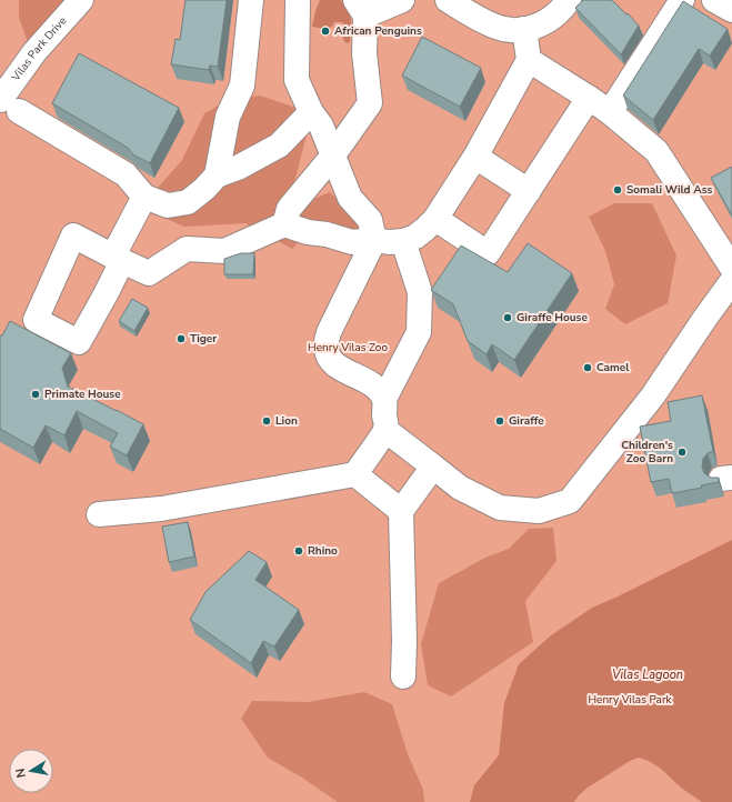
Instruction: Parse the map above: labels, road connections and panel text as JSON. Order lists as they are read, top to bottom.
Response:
{
  "streets": {
    "street": ["Vilas Park Drive"]
  },
  "water": ["Vilas Lagoon"],
  "parks": ["Henry Vilas Zoo", "Henry Vilas Park"],
  "places": [
    "African Penguins",
    "Somali Wild Ass",
    "Giraffe House",
    "Tiger",
    "Camel",
    "Primate House",
    "Lion",
    "Giraffe",
    "Children's Zoo Barn",
    "Rhino"
  ],
  "north": "left"
}
